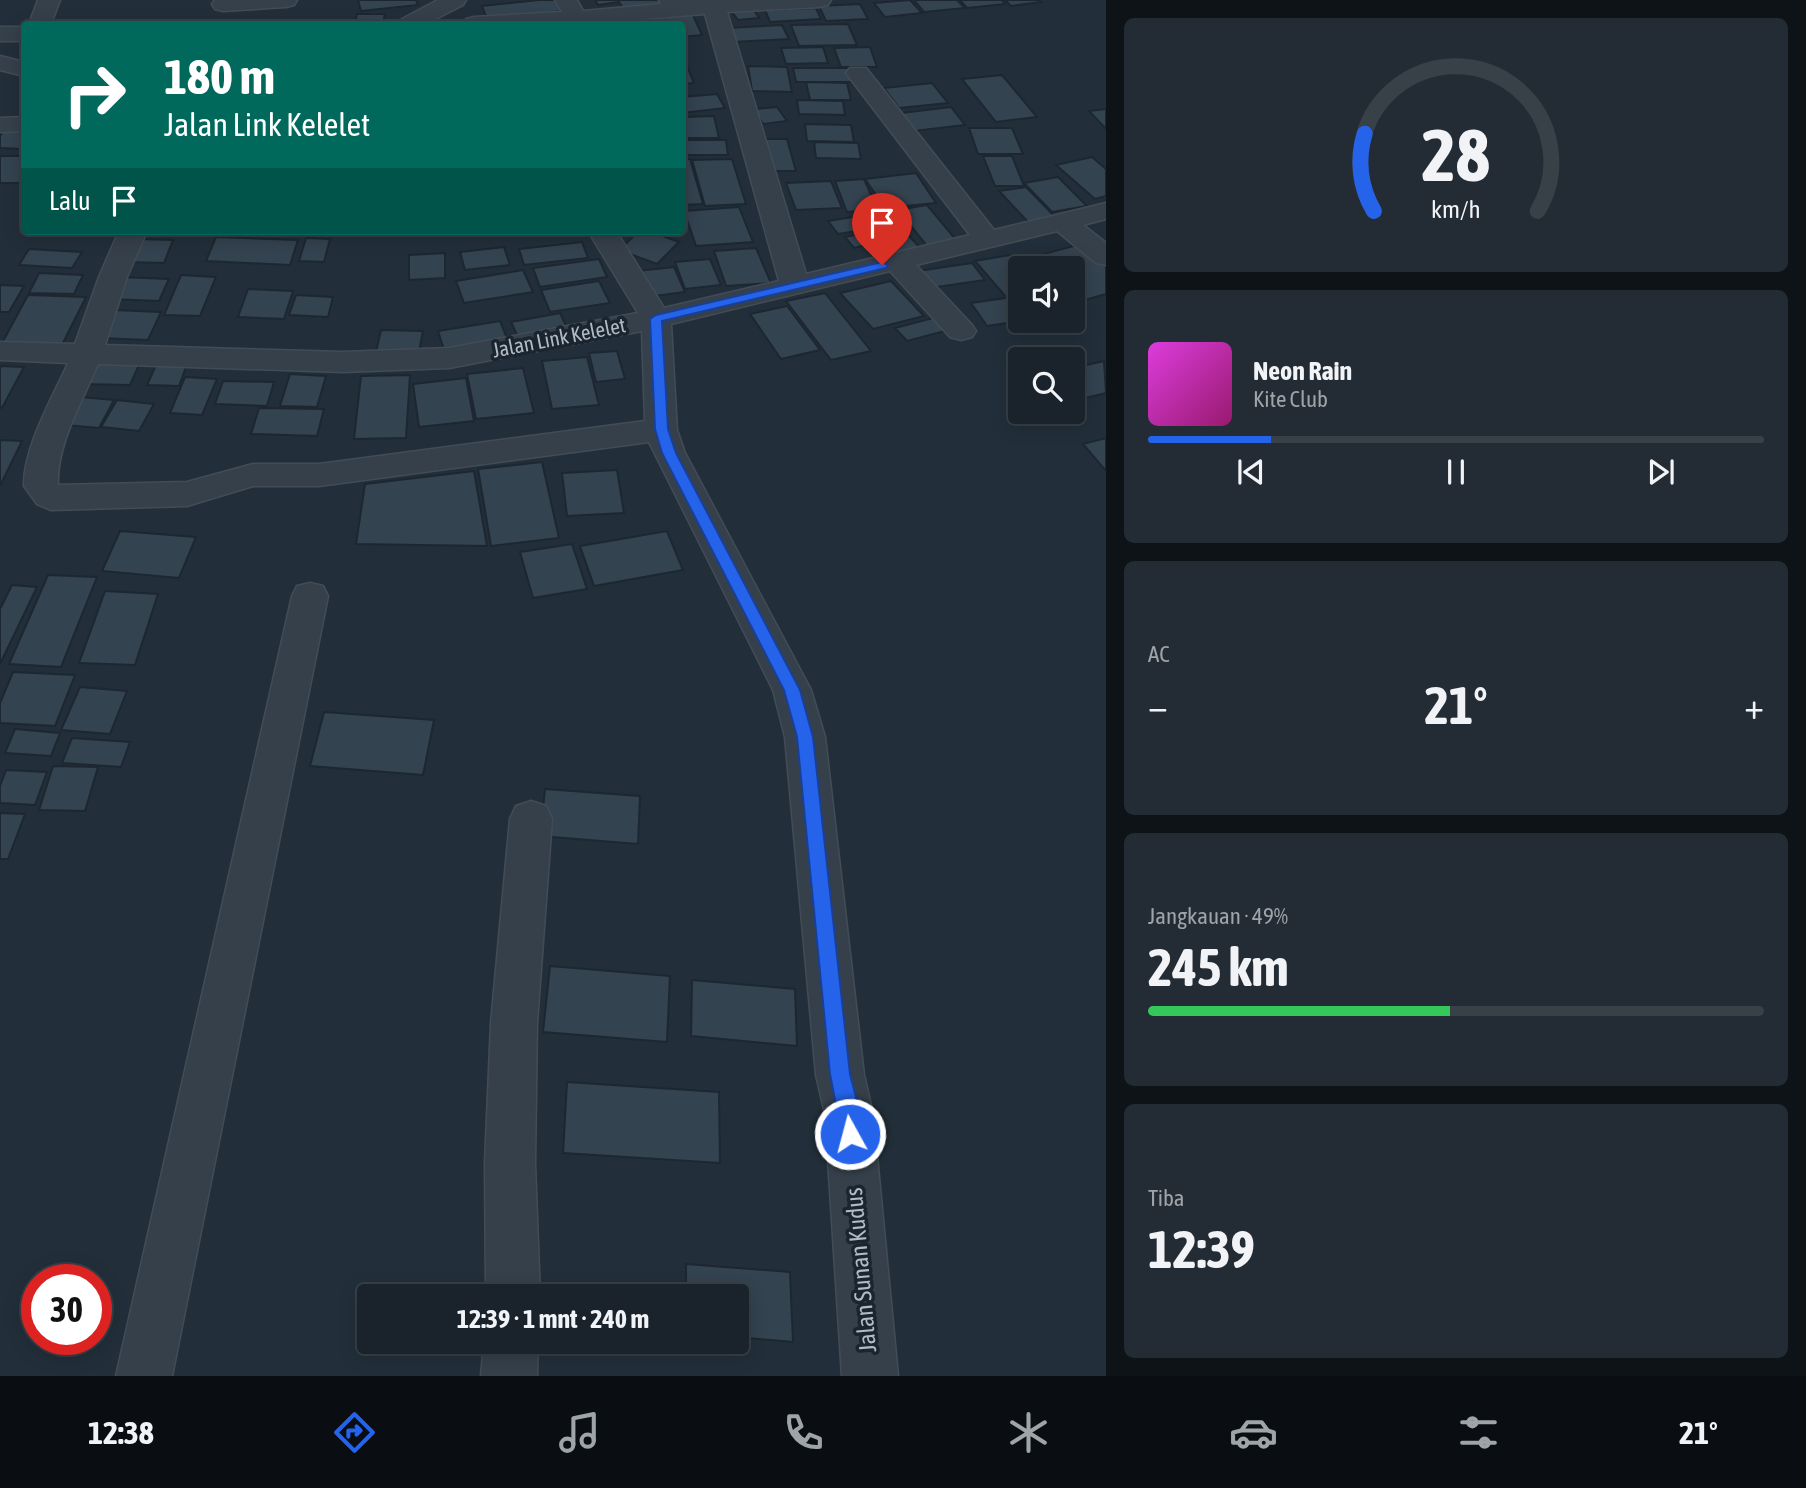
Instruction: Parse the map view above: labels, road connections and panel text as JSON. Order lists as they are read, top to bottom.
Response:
{
  "streets": {
    "street": ["Jalan Link Kelelet", "Jalan Sunan Kudus"]
  },
  "crossings": [
    ["Jalan Link Kelelet", "Jalan Sunan Kudus"]
  ],
  "page": {
    "turn": ["180 m", "Jalan Link Kelelet"],
    "then": "Lalu",
    "song": ["Neon Rain", "Kite Club"],
    "tile": [
      "AC",
      ["Jangkauan · 49%", "245 km"],
      ["Tiba", "12:39"]
    ],
    "heat": ["−", "21°", "+"],
    "limit": "30",
    "trip": "12:39 · 1 mnt · 240 m",
    "tabs": ["12:38", "21°"],
    "gauge": ["28", "km/h"]
  }
}
